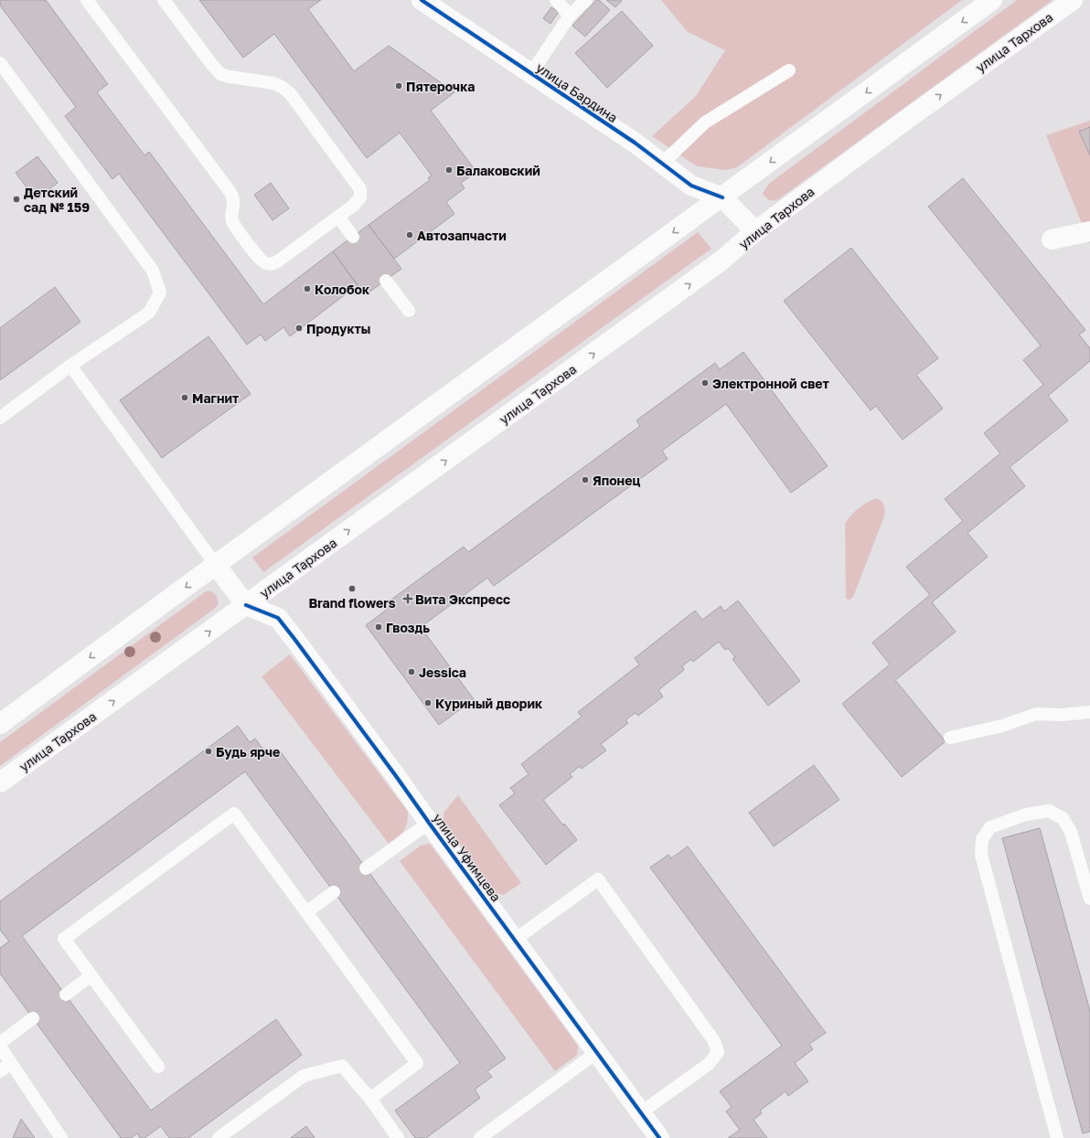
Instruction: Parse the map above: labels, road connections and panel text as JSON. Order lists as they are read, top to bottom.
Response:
{
  "streets": {
    "main road": ["улица Тархова", "улица Бардина", "улица Уфимцева"]
  },
  "crossings": [
    ["улица Тархова", "улица Уфимцева"]
  ],
  "places": {
    "other": [
      "Пятерочка",
      "Балаковский",
      "Детский сад № 159",
      "Автозапчасти",
      "Колобок",
      "Продукты",
      "Электронной свет",
      "Магнит",
      "Японец",
      "Brand flowers",
      "Гвоздь",
      "Jessica",
      "Куриный дворик",
      "Будь ярче"
    ],
    "health": ["Вита Экспресс"]
  }
}
